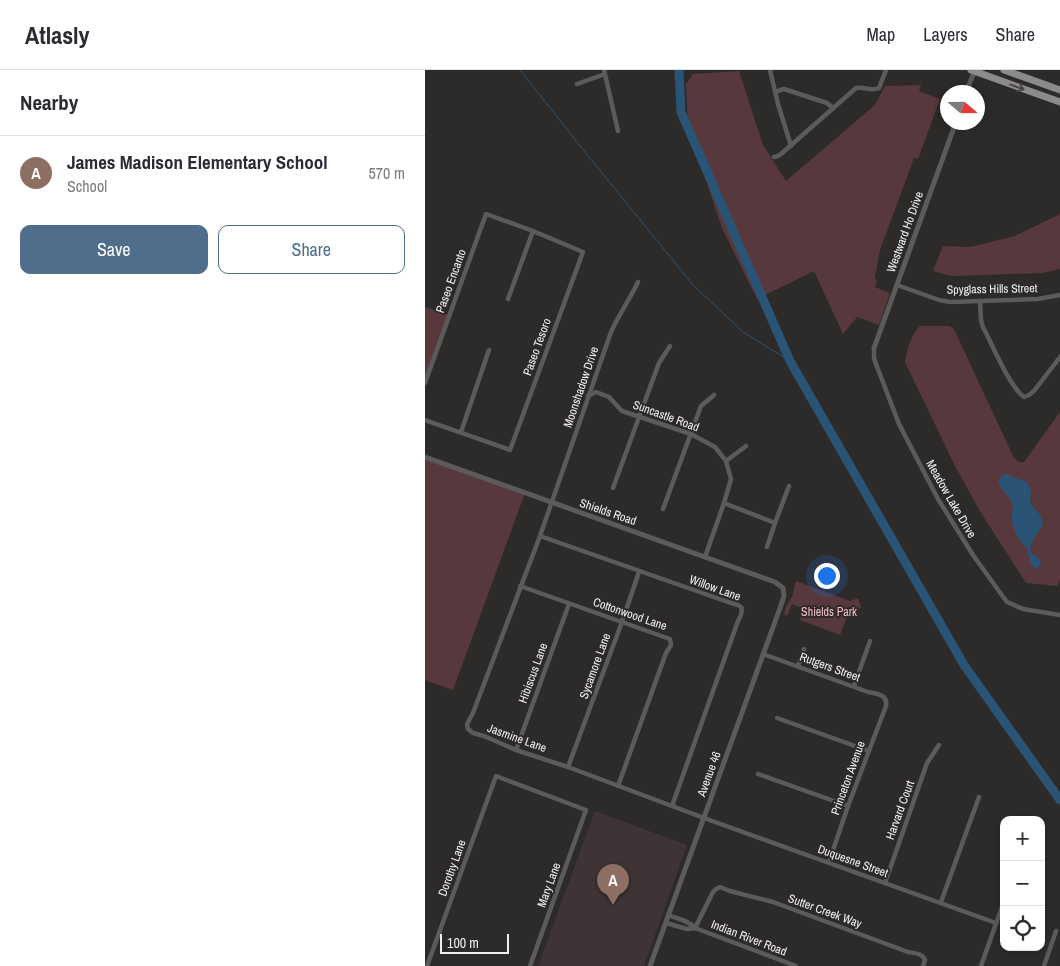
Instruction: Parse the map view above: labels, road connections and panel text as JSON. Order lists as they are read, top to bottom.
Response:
{
  "streets": {
    "street": [
      "Westward Ho Drive",
      "Paseo Encanto",
      "Spyglass Hills Street",
      "Paseo Tesoro",
      "Moonshadow Drive",
      "Suncastle Road",
      "Meadow Lake Drive",
      "Shields Road",
      "Willow Lane",
      "Cottonwood Lane",
      "Sycamore Lane",
      "Rutgers Street",
      "Hibiscus Lane",
      "Jasmine Lane",
      "Avenue 46",
      "Princeton Avenue",
      "Harvard Court",
      "Duquesne Street",
      "Dorothy Lane",
      "Mary Lane",
      "Sutter Creek Way",
      "Indian River Road"
    ]
  },
  "crossings": [
    ["Westward Ho Drive", "Spyglass Hills Street"],
    ["Westward Ho Drive", "Meadow Lake Drive"],
    ["Paseo Encanto", "Paseo Tesoro"],
    ["Moonshadow Drive", "Suncastle Road"],
    ["Moonshadow Drive", "Shields Road"],
    ["Moonshadow Drive", "Jasmine Lane"],
    ["Shields Road", "Jasmine Lane"],
    ["Shields Road", "Avenue 46"],
    ["Willow Lane", "Sycamore Lane"],
    ["Willow Lane", "Jasmine Lane"],
    ["Cottonwood Lane", "Sycamore Lane"],
    ["Cottonwood Lane", "Hibiscus Lane"],
    ["Cottonwood Lane", "Jasmine Lane"],
    ["Sycamore Lane", "Jasmine Lane"],
    ["Rutgers Street", "Avenue 46"],
    ["Rutgers Street", "Princeton Avenue"],
    ["Hibiscus Lane", "Jasmine Lane"],
    ["Jasmine Lane", "Avenue 46"],
    ["Jasmine Lane", "Duquesne Street"],
    ["Avenue 46", "Duquesne Street"],
    ["Avenue 46", "Indian River Road"],
    ["Princeton Avenue", "Duquesne Street"],
    ["Harvard Court", "Duquesne Street"],
    ["Dorothy Lane", "Mary Lane"],
    ["Sutter Creek Way", "Indian River Road"]
  ],
  "parks": ["Shields Park"],
  "scale_bar": "100 m",
  "north": "right",
  "page": {
    "header": "Atlasly",
    "nav": ["Map", "Layers", "Share"],
    "heading": "Nearby",
    "list": [
      {
        "mark": "A",
        "name": "James Madison Elementary School",
        "note": "School",
        "value": "570 m"
      }
    ],
    "buttons": ["Save", "Share"],
    "map_buttons": ["+", "−"],
    "pins": "A",
    "scale": "100 m"
  }
}
